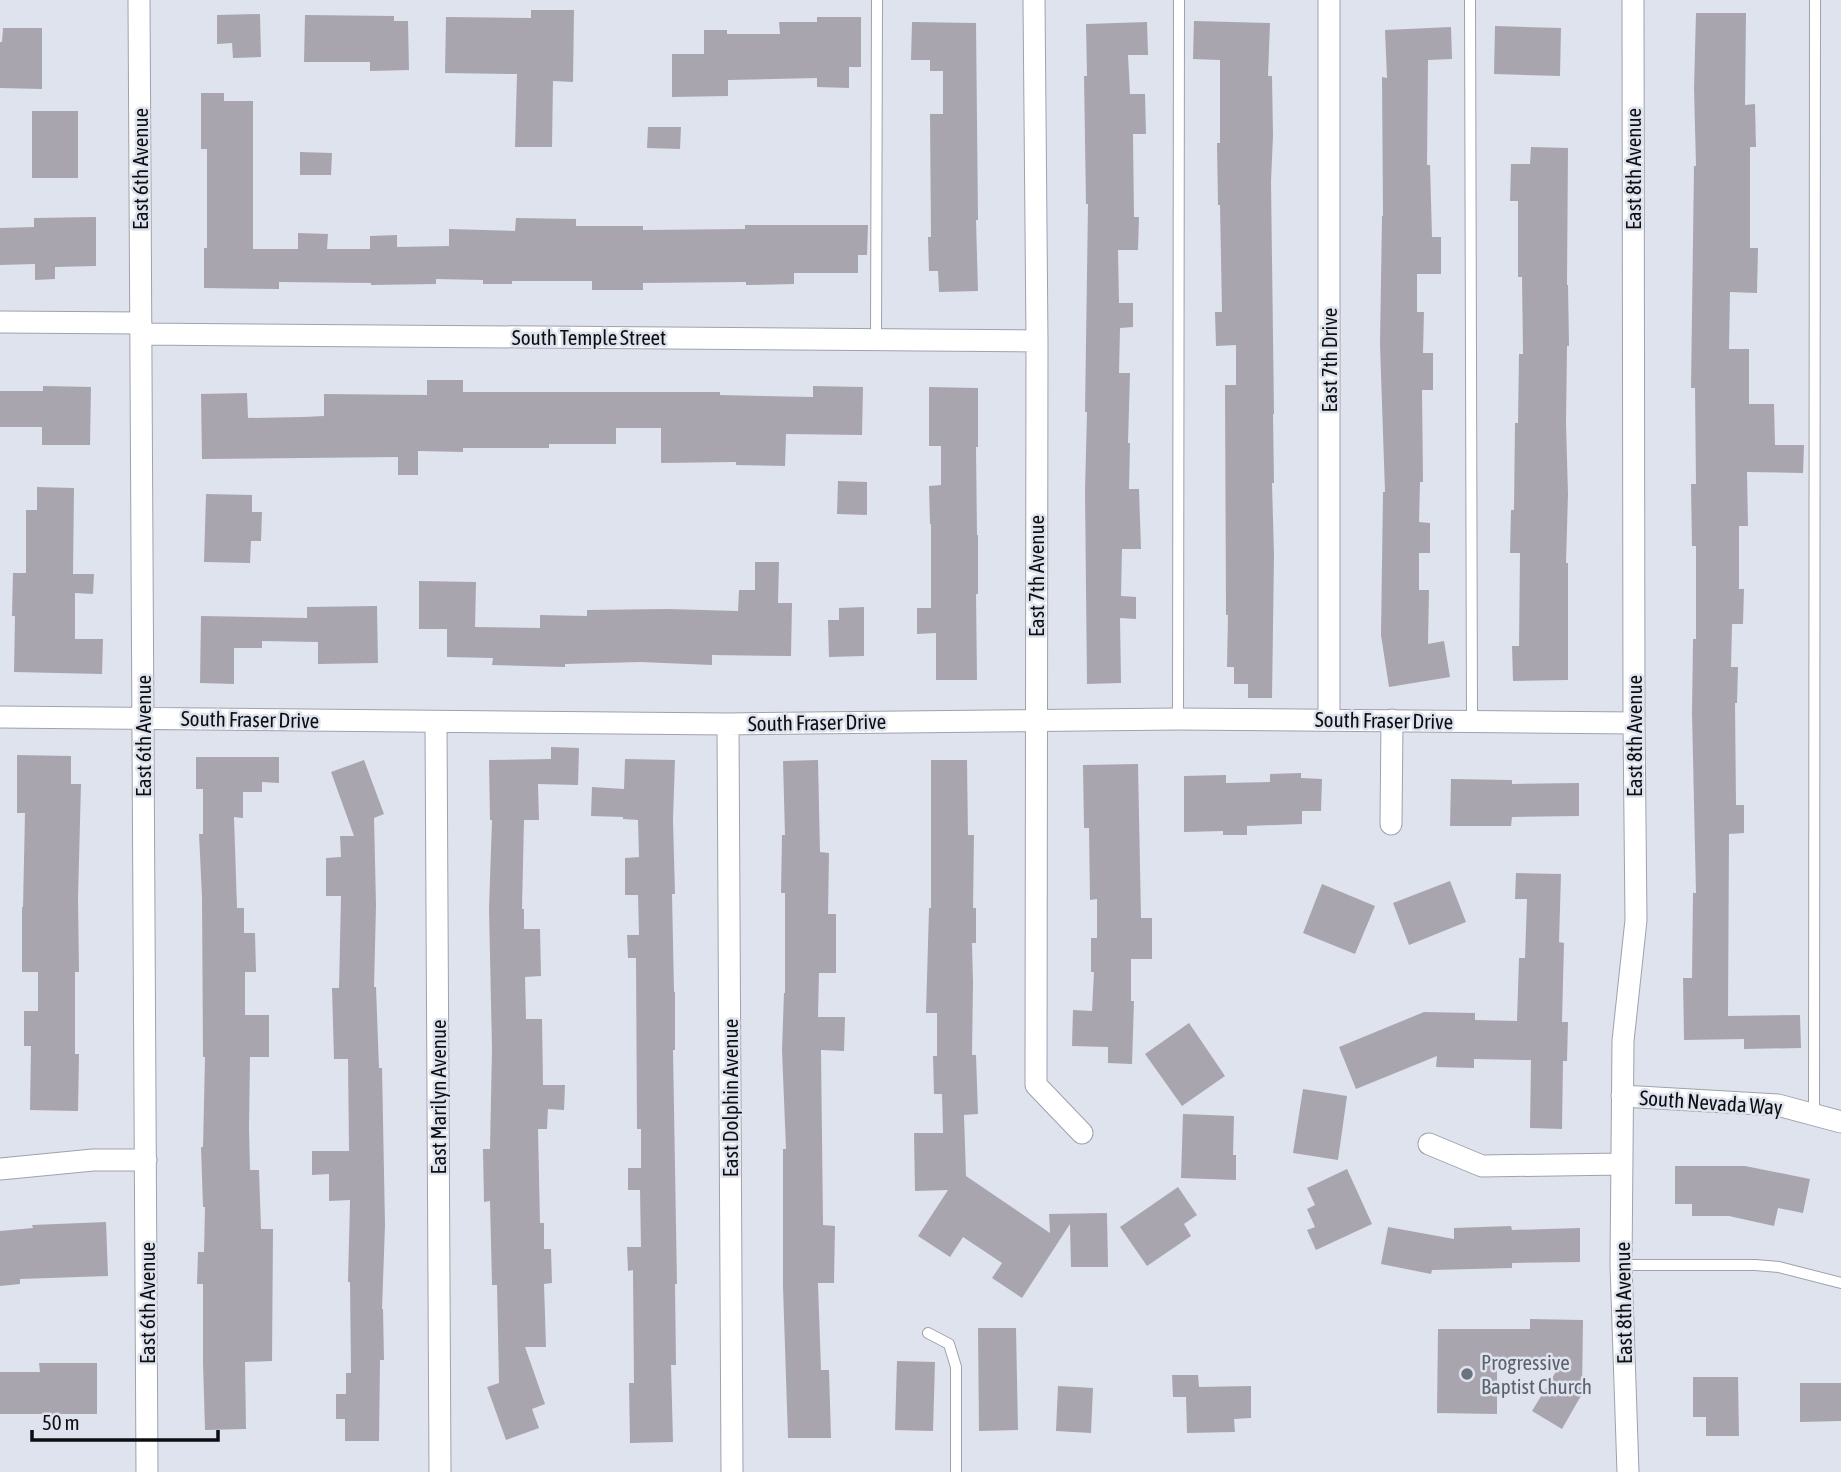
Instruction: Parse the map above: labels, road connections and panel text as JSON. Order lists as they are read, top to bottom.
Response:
{
  "streets": {
    "street": [
      "East 6th Avenue",
      "East 8th Avenue",
      "South Temple Street",
      "East 7th Drive",
      "East 7th Avenue",
      "South Fraser Drive",
      "East Marilyn Avenue",
      "East Dolphin Avenue",
      "South Nevada Way"
    ]
  },
  "crossings": [
    ["East 6th Avenue", "South Temple Street"],
    ["East 6th Avenue", "South Fraser Drive"],
    ["East 8th Avenue", "South Fraser Drive"],
    ["East 8th Avenue", "South Nevada Way"],
    ["South Temple Street", "East 7th Avenue"],
    ["East 7th Drive", "South Fraser Drive"],
    ["East 7th Avenue", "South Fraser Drive"],
    ["South Fraser Drive", "East Marilyn Avenue"],
    ["South Fraser Drive", "East Dolphin Avenue"]
  ],
  "places": ["Progressive Baptist Church"],
  "scale_bar": "50 m"
}
